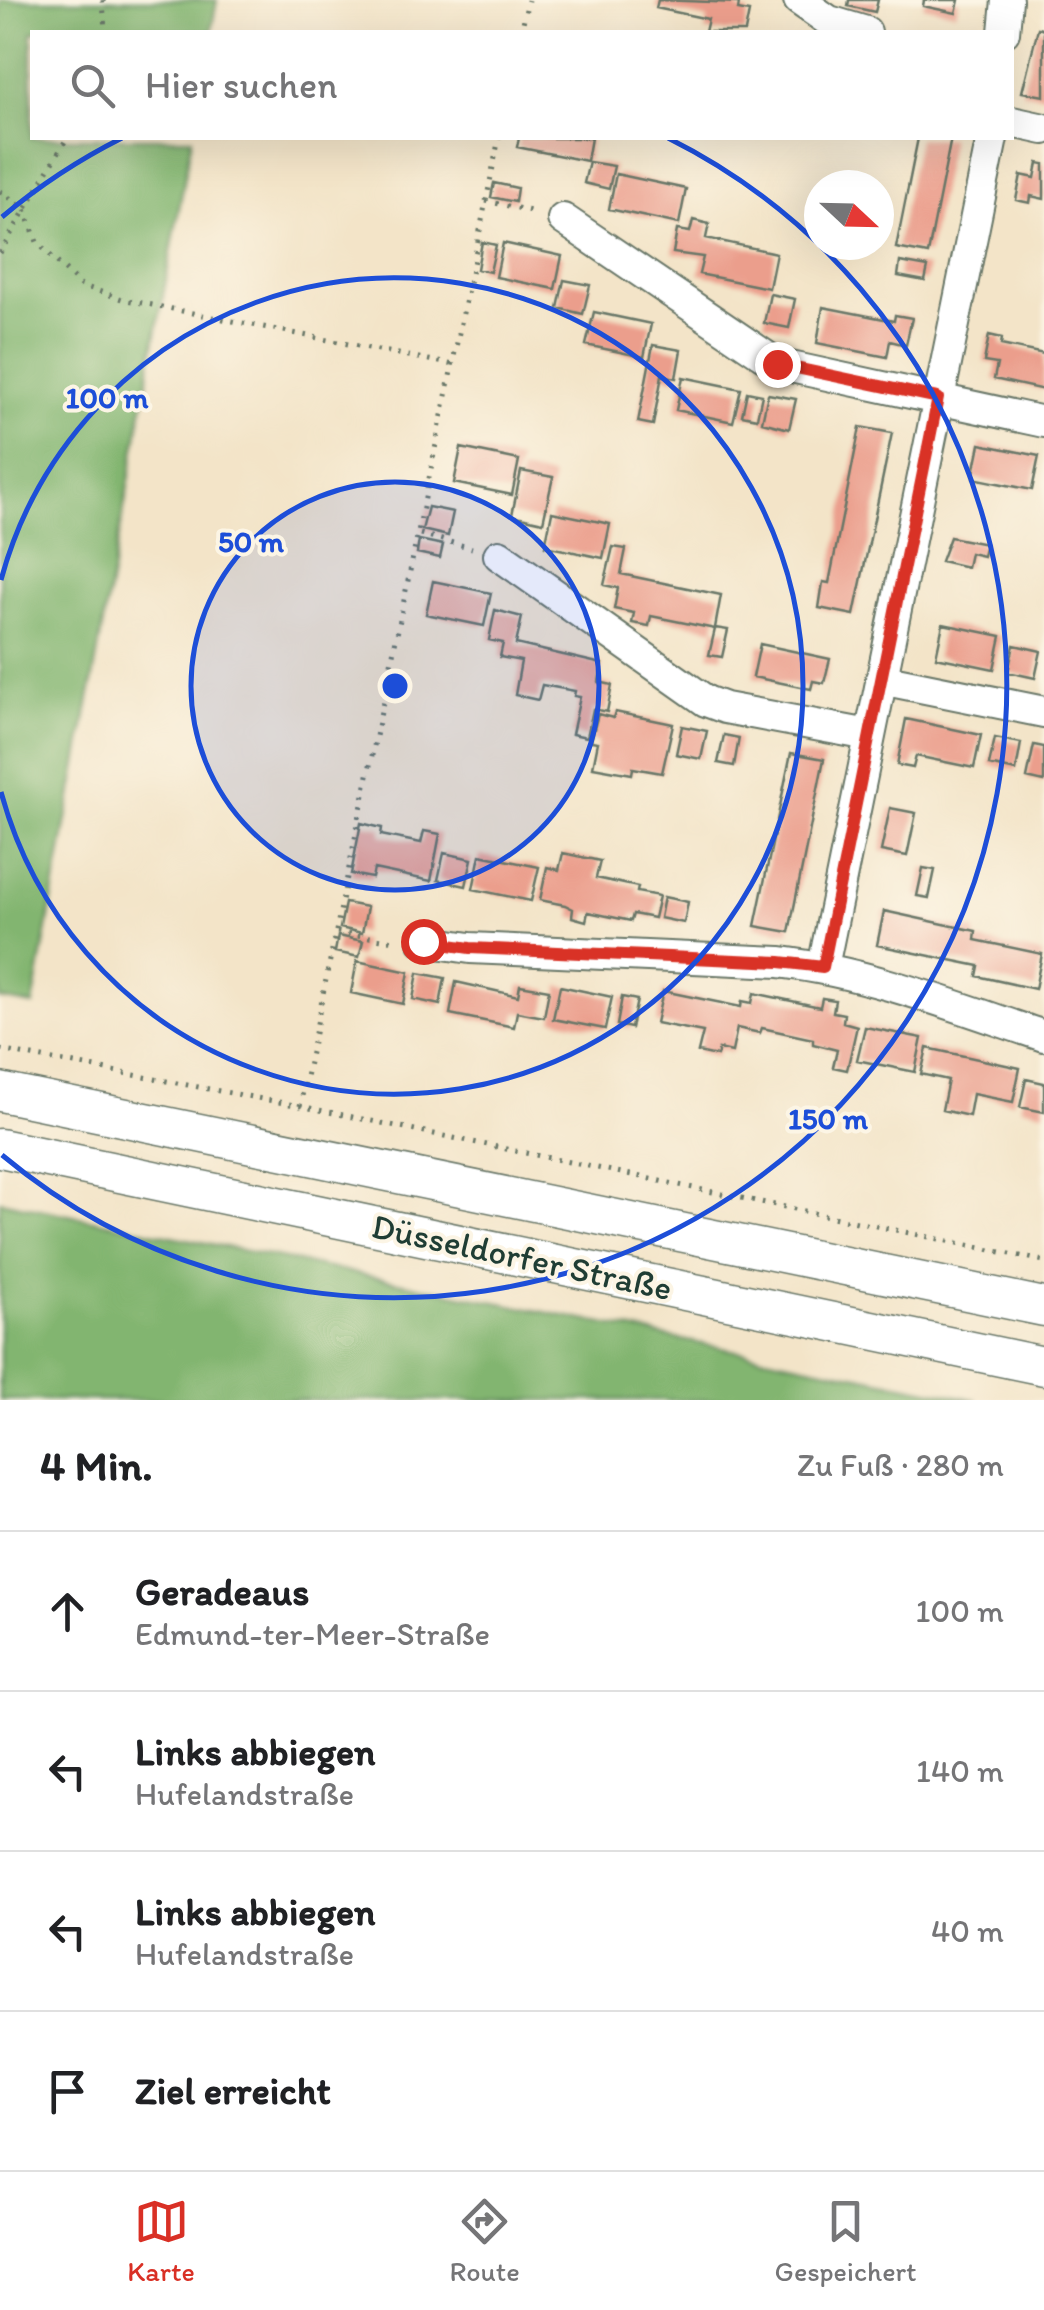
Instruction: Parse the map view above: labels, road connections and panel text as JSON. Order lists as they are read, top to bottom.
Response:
{
  "streets": {
    "main road": ["Düsseldorfer Straße"]
  },
  "north": "right",
  "page": {
    "search": "Hier suchen",
    "heading": ["4 Min.", "Zu Fuß · 280 m"],
    "list": [
      ["Geradeaus", "Edmund-ter-Meer-Straße", "100 m"],
      ["Links abbiegen", "Hufelandstraße", "140 m"],
      ["Links abbiegen", "Hufelandstraße", "40 m"],
      "Ziel erreicht"
    ],
    "nav": ["Karte", "Route", "Gespeichert"]
  },
  "rings": ["100 m", "50 m", "150 m"]
}
